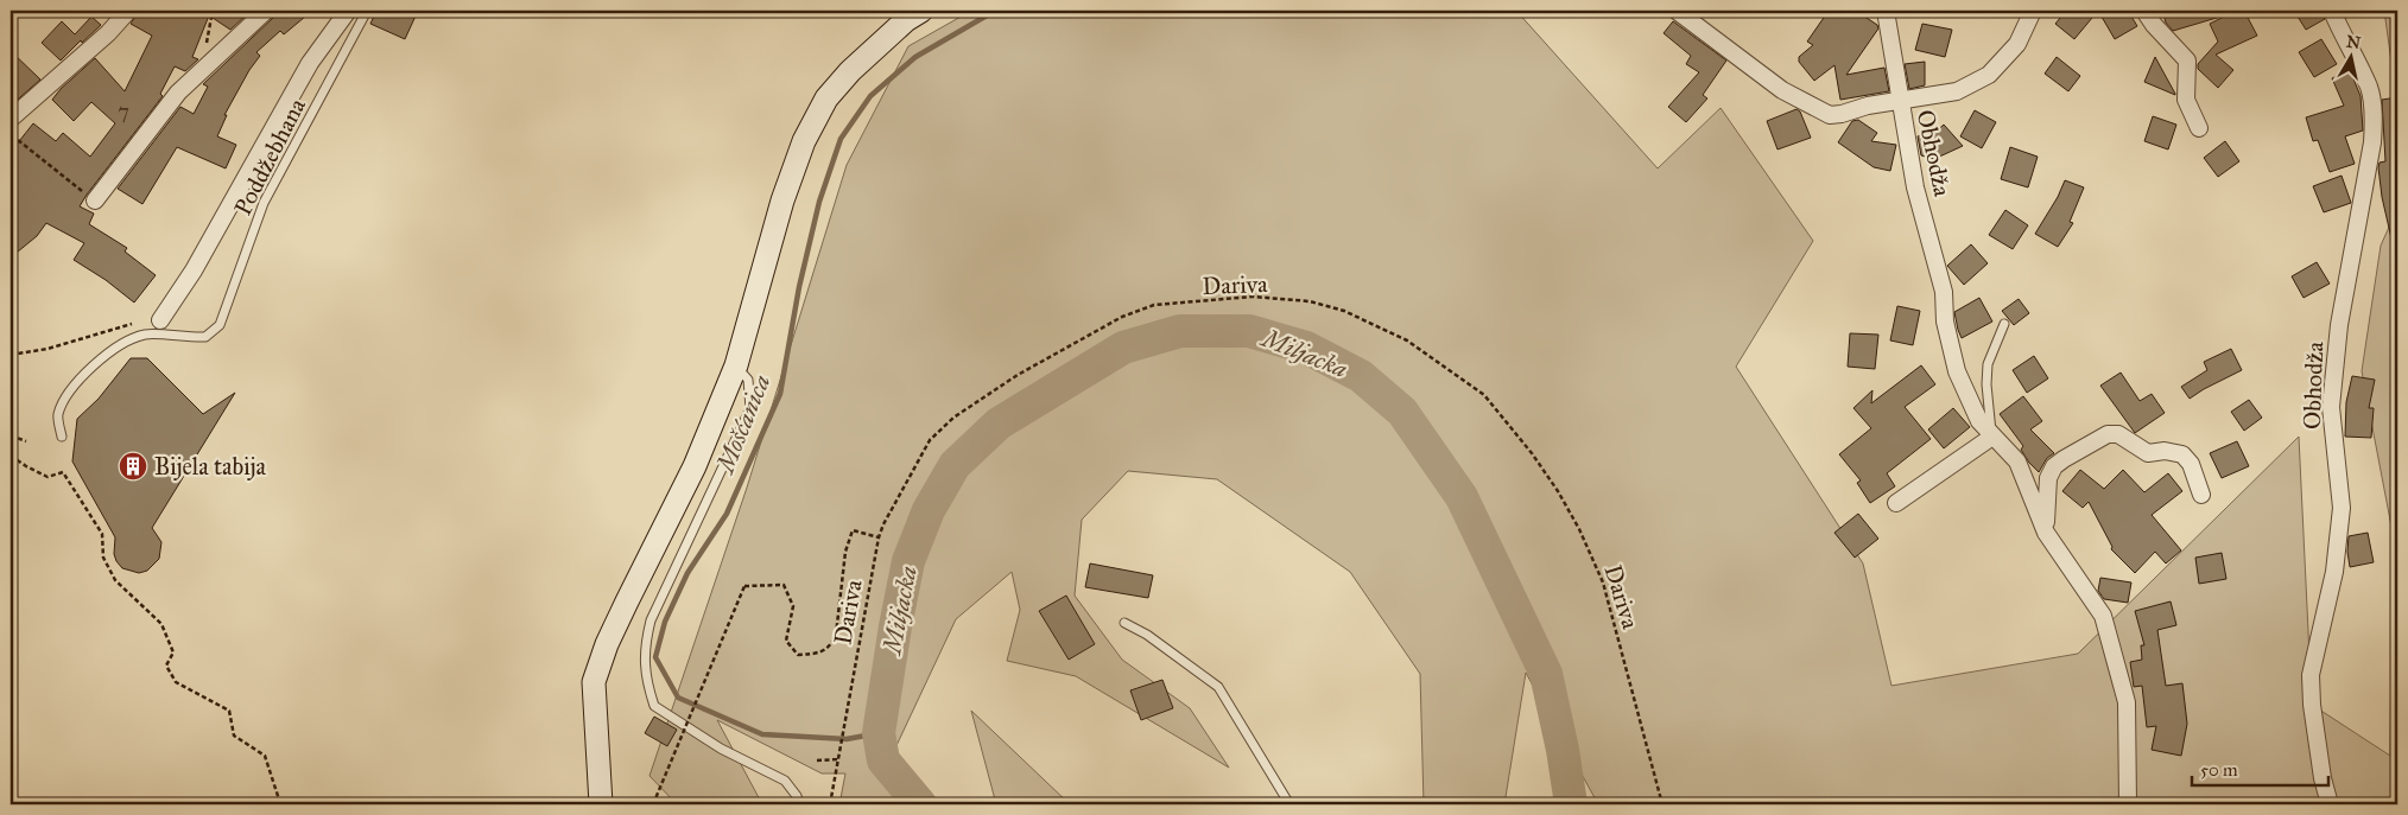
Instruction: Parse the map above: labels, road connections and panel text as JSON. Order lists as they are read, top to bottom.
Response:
{
  "streets": {
    "street": ["Obhodža"],
    "lane": ["Poddžebhana"],
    "path": ["Dariva"]
  },
  "water": ["Miljacka", "Mošćanica"],
  "places": {
    "building": ["Bijela tabija"]
  },
  "house_numbers": ["7"],
  "scale_bar": "50 m",
  "north": "top"
}
